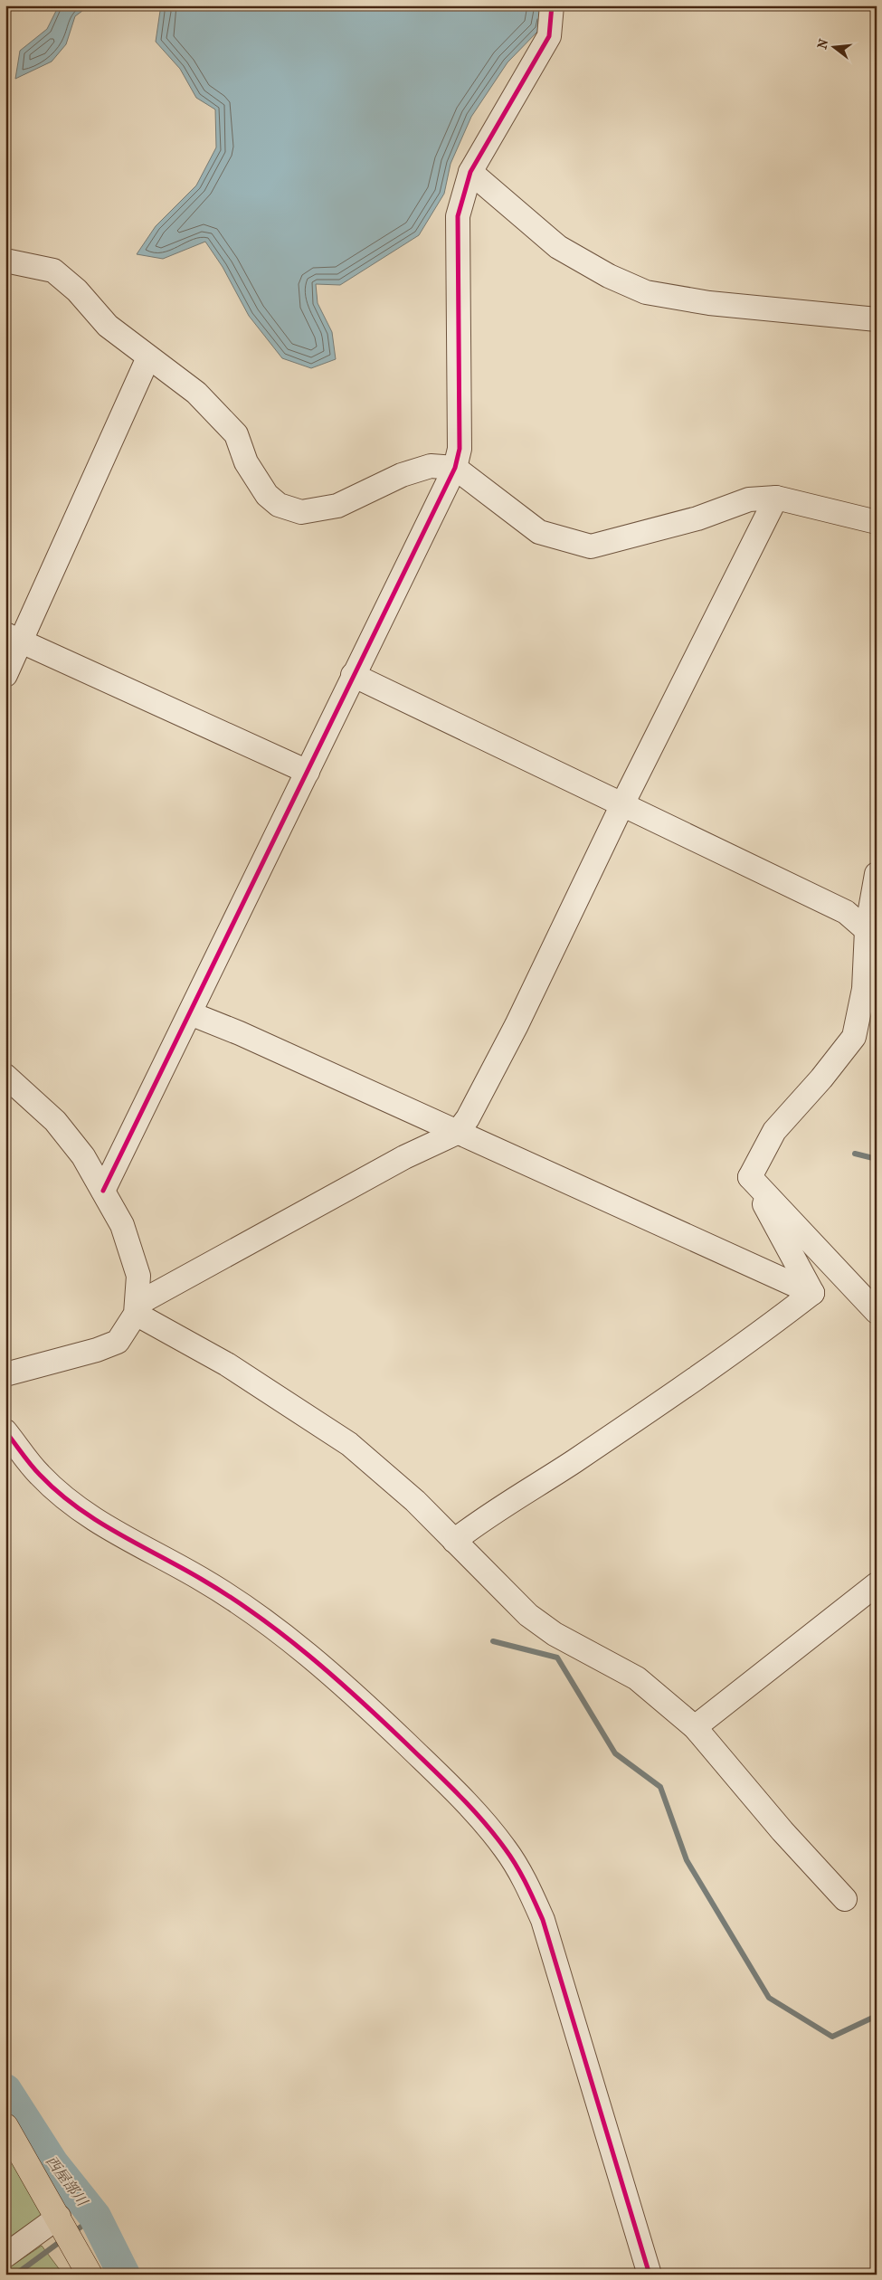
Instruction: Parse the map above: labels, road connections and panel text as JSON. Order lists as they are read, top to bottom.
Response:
{
  "water": ["西屋部川"],
  "north": "left"
}
